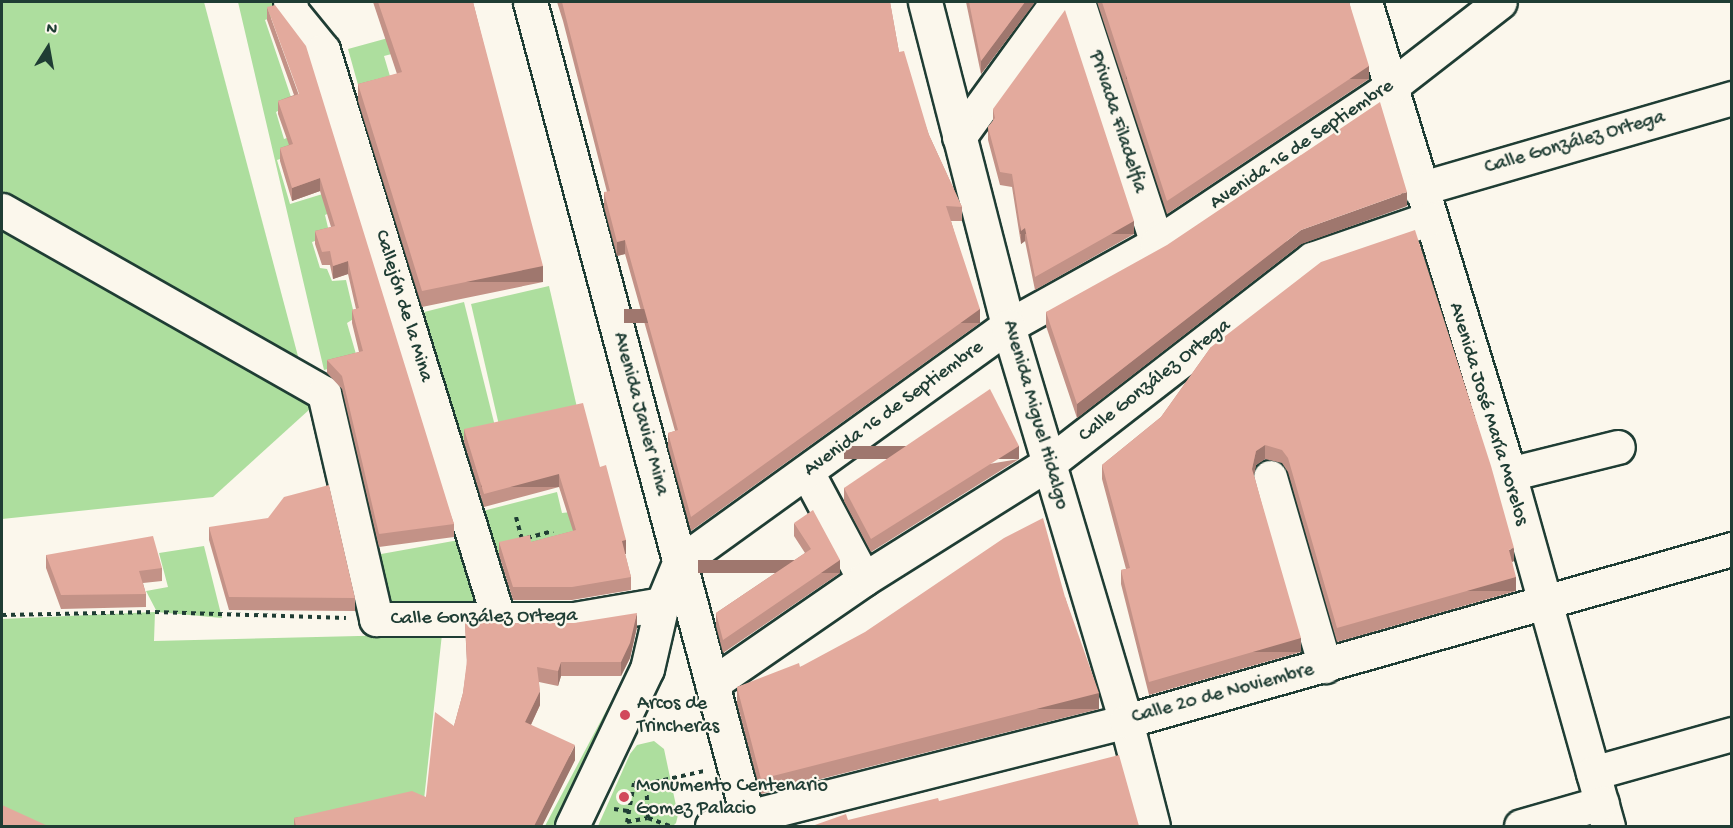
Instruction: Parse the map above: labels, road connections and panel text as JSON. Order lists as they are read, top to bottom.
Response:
{
  "streets": {
    "street": [
      "Privada Filadelfia",
      "Calle González Ortega",
      "Avenida 16 de Septiembre",
      "Callejón de la Mina",
      "Avenida Javier Mina",
      "Avenida José María Morelos",
      "Avenida Miguel Hidalgo",
      "Calle 20 de Noviembre"
    ]
  },
  "crossings": [
    ["Privada Filadelfia", "Avenida 16 de Septiembre"],
    ["Calle González Ortega", "Callejón de la Mina"],
    ["Calle González Ortega", "Avenida Javier Mina"],
    ["Calle González Ortega", "Avenida José María Morelos"],
    ["Calle González Ortega", "Avenida Miguel Hidalgo"],
    ["Avenida 16 de Septiembre", "Avenida Javier Mina"],
    ["Avenida 16 de Septiembre", "Avenida José María Morelos"],
    ["Avenida 16 de Septiembre", "Avenida Miguel Hidalgo"],
    ["Avenida Javier Mina", "Calle 20 de Noviembre"],
    ["Avenida José María Morelos", "Calle 20 de Noviembre"],
    ["Avenida Miguel Hidalgo", "Calle 20 de Noviembre"]
  ],
  "places": ["Arcos de Trincheras", "Monumento Centenario Gomez Palacio"],
  "north": "top"
}
